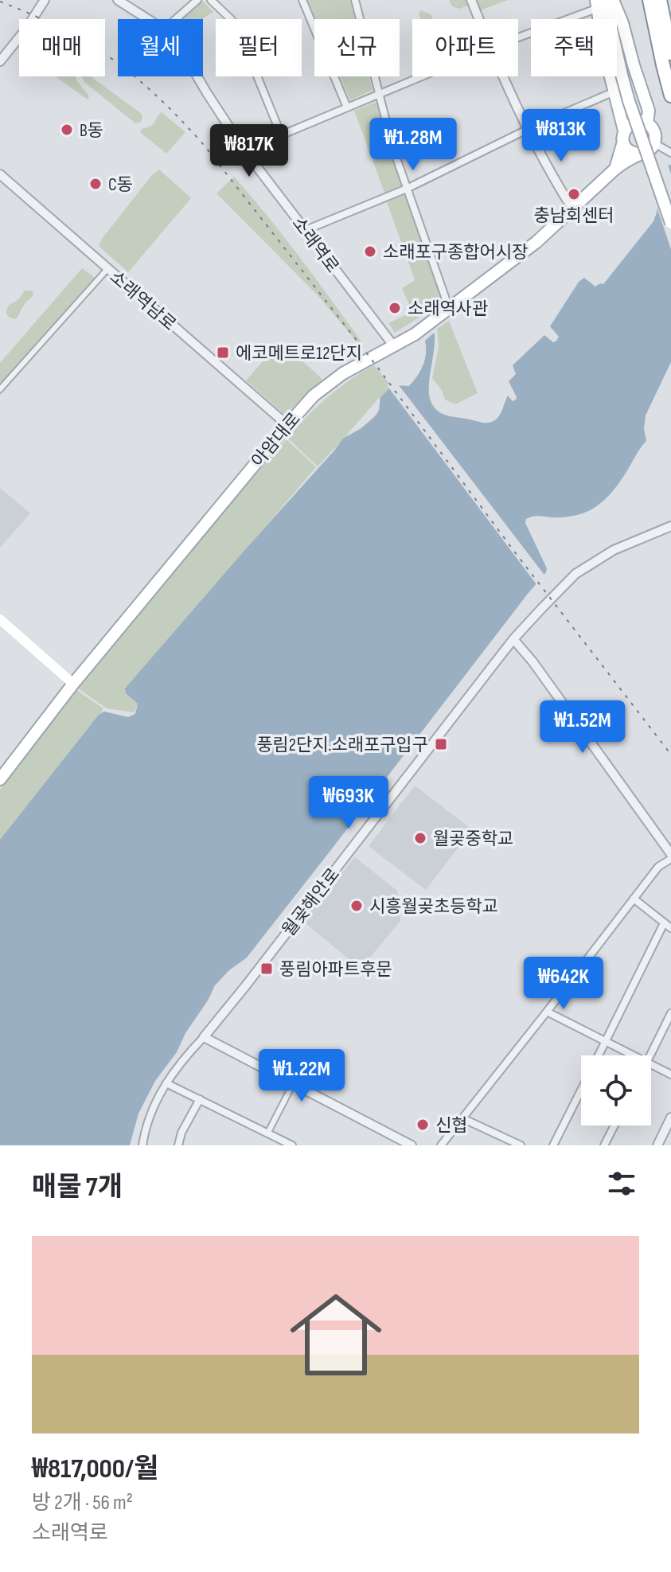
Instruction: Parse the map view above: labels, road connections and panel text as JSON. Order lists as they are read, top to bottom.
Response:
{
  "streets": {
    "main road": ["아암대로"],
    "street": ["소래역로", "소래역남로", "월곶해안로"]
  },
  "crossings": [
    ["소래역로", "아암대로"],
    ["소래역남로", "아암대로"]
  ],
  "places": {
    "other": [
      "B동",
      "C동",
      "충남회센터",
      "소래포구종합어시장",
      "소래역사관",
      "월곶중학교",
      "시흥월곶초등학교",
      "신협"
    ],
    "transit": ["에코메트로12단지", "풍림2단지.소래포구입구", "풍림아파트후문"]
  },
  "page": {
    "chip": [
      "매매",
      "월세",
      "필터",
      "신규",
      "아파트",
      "주택"
    ],
    "price": [
      "₩813K",
      "₩1.28M",
      "₩817K",
      "₩1.52M",
      "₩693K",
      "₩642K",
      "₩1.22M"
    ],
    "heading": "매물 7개",
    "list": [
      {
        "name": "₩817,000/월",
        "note": "방 2개 · 56 m² · 소래역로"
      }
    ]
  }
}
